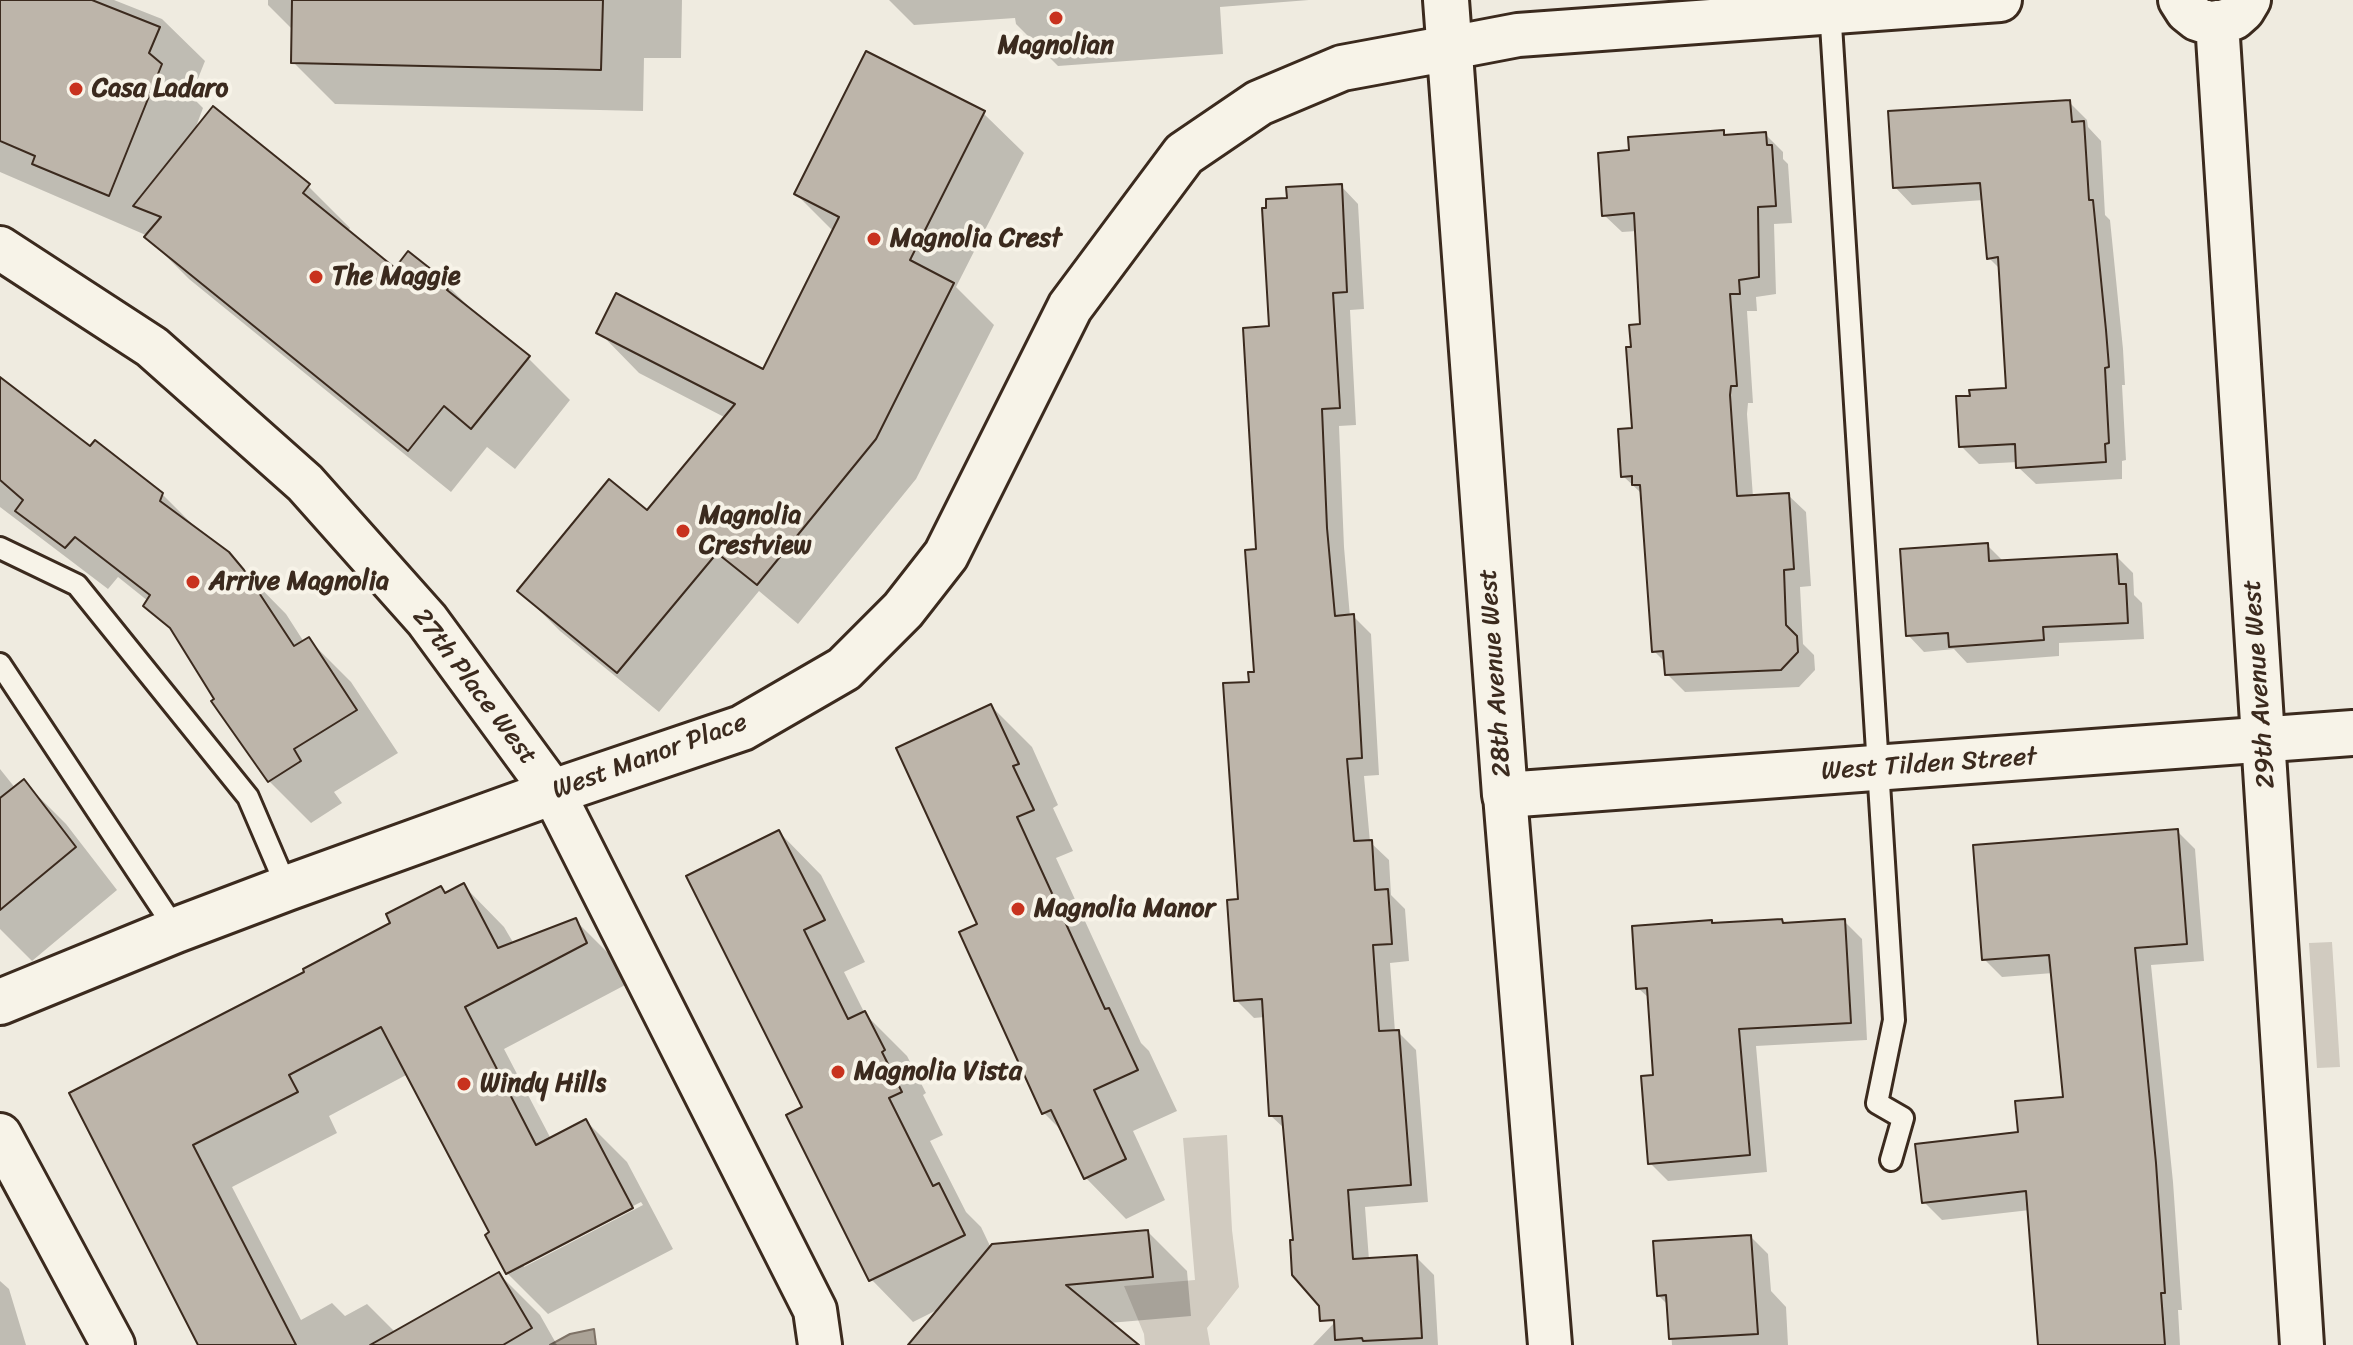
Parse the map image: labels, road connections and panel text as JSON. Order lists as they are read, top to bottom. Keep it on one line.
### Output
{"streets":{"street":["28th Avenue West","29th Avenue West","27th Place West","West Manor Place","West Tilden Street"]},"crossings":[["28th Avenue West","West Manor Place"],["28th Avenue West","West Tilden Street"],["29th Avenue West","West Tilden Street"],["27th Place West","West Manor Place"]],"places":["Magnolian","Casa Ladaro","Magnolia Crest","The Maggie","Magnolia Crestview","Arrive Magnolia","Magnolia Manor","Magnolia Vista","Windy Hills"]}
